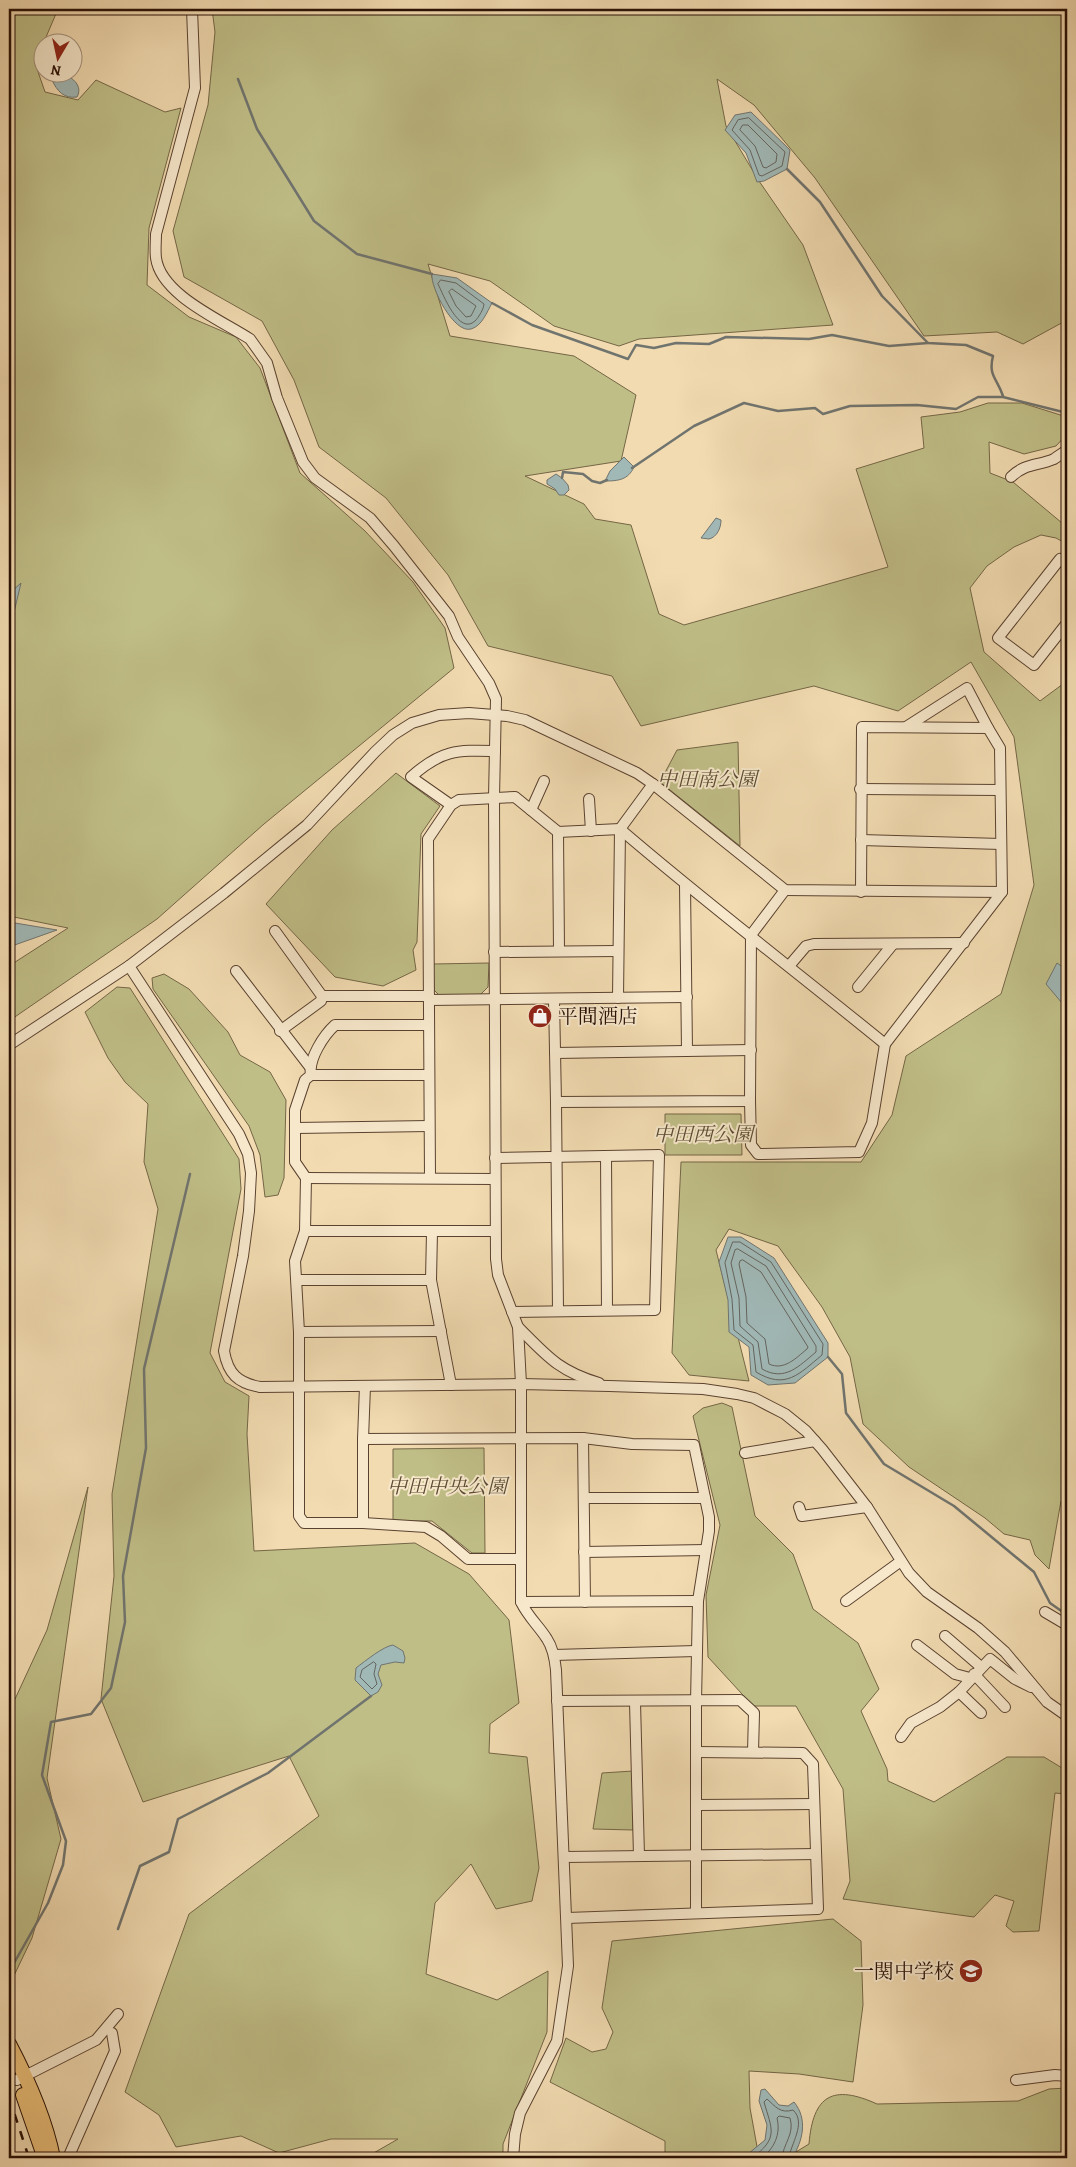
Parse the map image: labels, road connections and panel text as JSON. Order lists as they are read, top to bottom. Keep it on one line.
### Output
{"parks":["中田南公園","中田西公園","中田中央公園"],"places":{"shop":["平間酒店"],"school or university":["一関中学校"]},"north":"bottom"}
